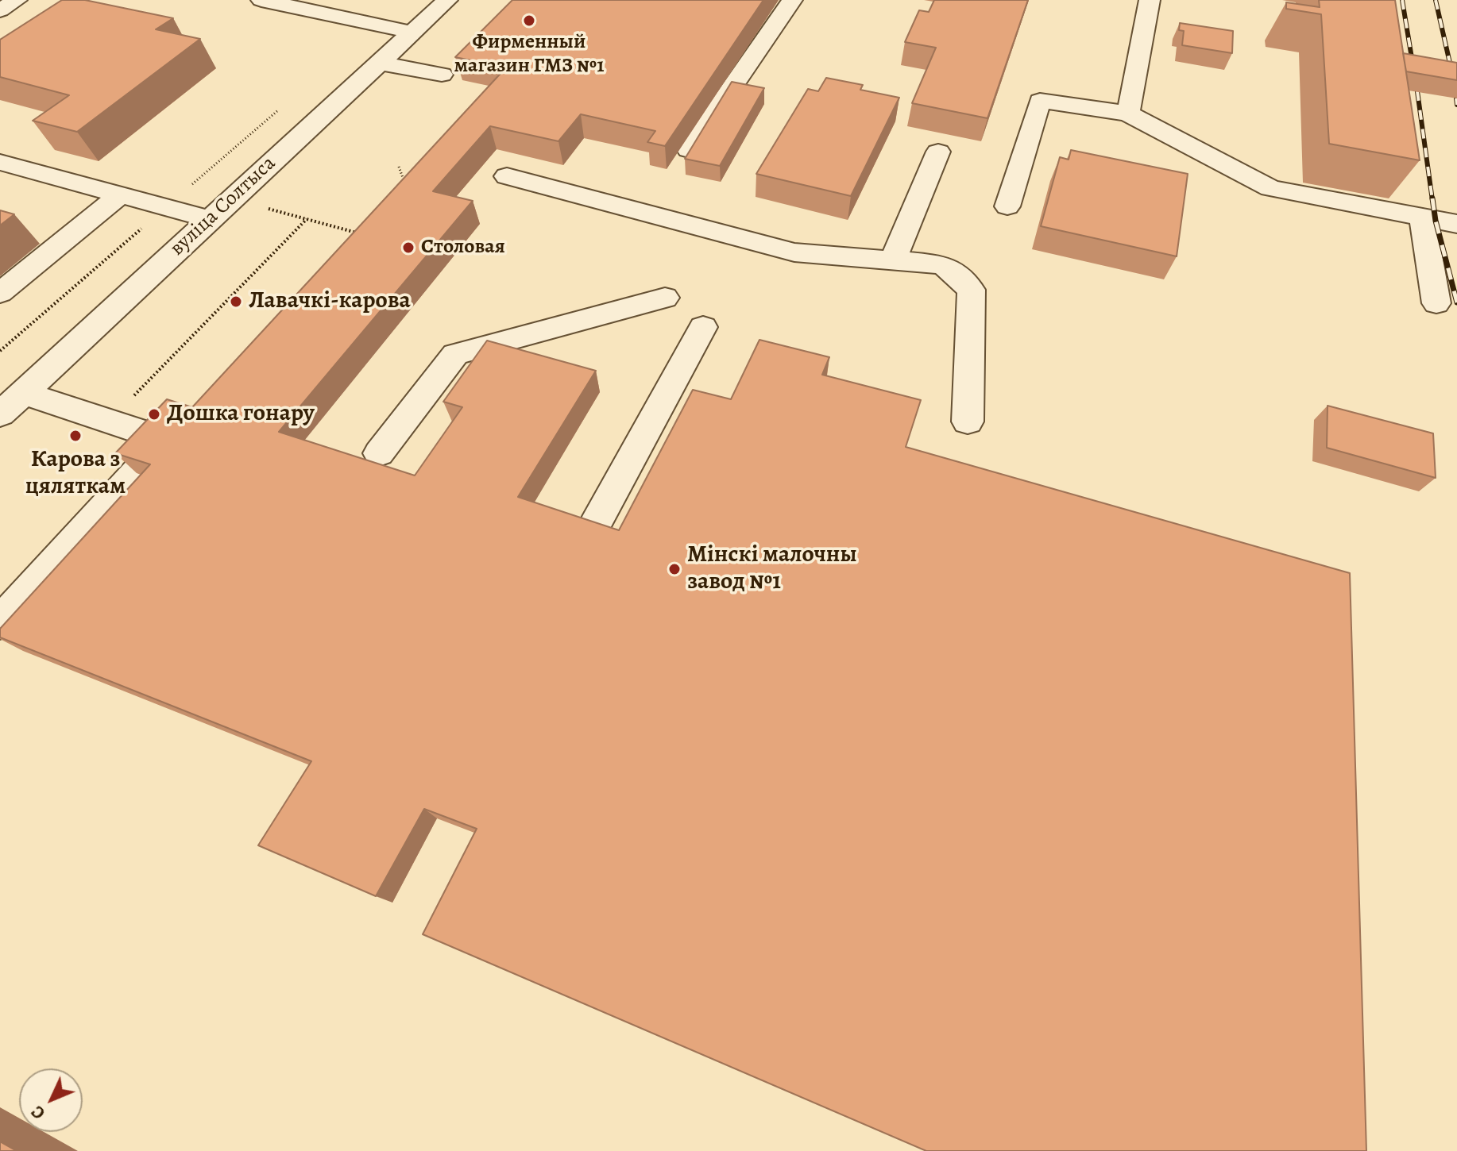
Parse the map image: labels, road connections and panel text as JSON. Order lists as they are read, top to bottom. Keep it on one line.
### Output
{"streets":{"street":["вуліца Солтыса"]},"places":["Фирменный магазин ГМЗ №1","Столовая","Лавачкі-карова","Дошка гонару","Карова з цяляткам","Мінскі малочны завод №1"],"north":"bottom left"}
